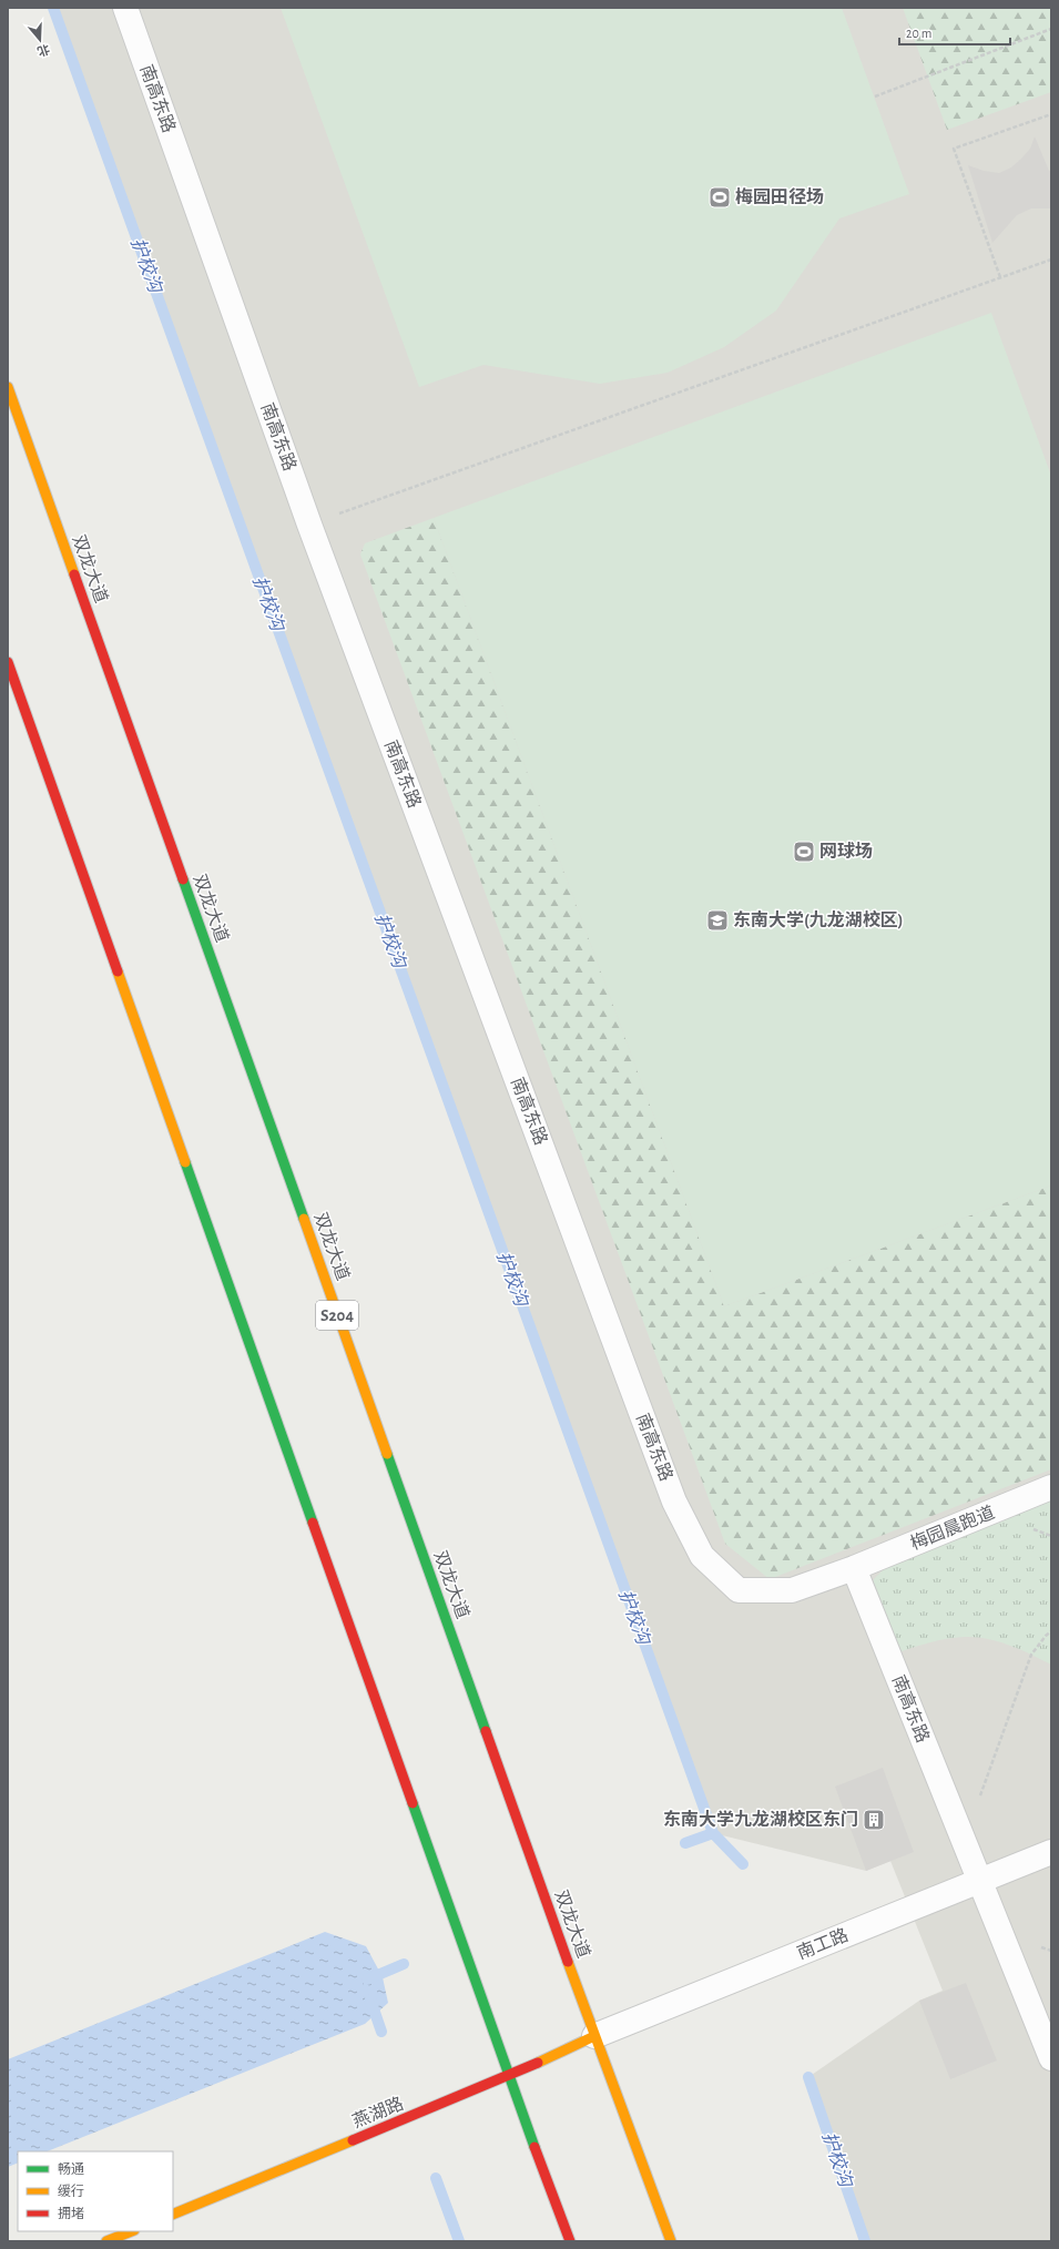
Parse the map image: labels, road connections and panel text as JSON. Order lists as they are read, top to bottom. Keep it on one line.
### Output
{"streets":{"main road":["双龙大道","S204","燕湖路"],"street":["南高东路","梅园晨跑道","南工路"]},"crossings":[["南高东路","梅园晨跑道"],["南高东路","南工路"],["双龙大道","南工路"],["双龙大道","燕湖路"],["南工路","燕湖路"]],"water":["护校沟"],"places":{"sports":["梅园田径场","网球场"],"school or university":["东南大学(九龙湖校区)"],"building":["东南大学九龙湖校区东门"]},"legend":["畅通","缓行","拥堵"],"scale_bar":"20 m","north":"bottom"}
